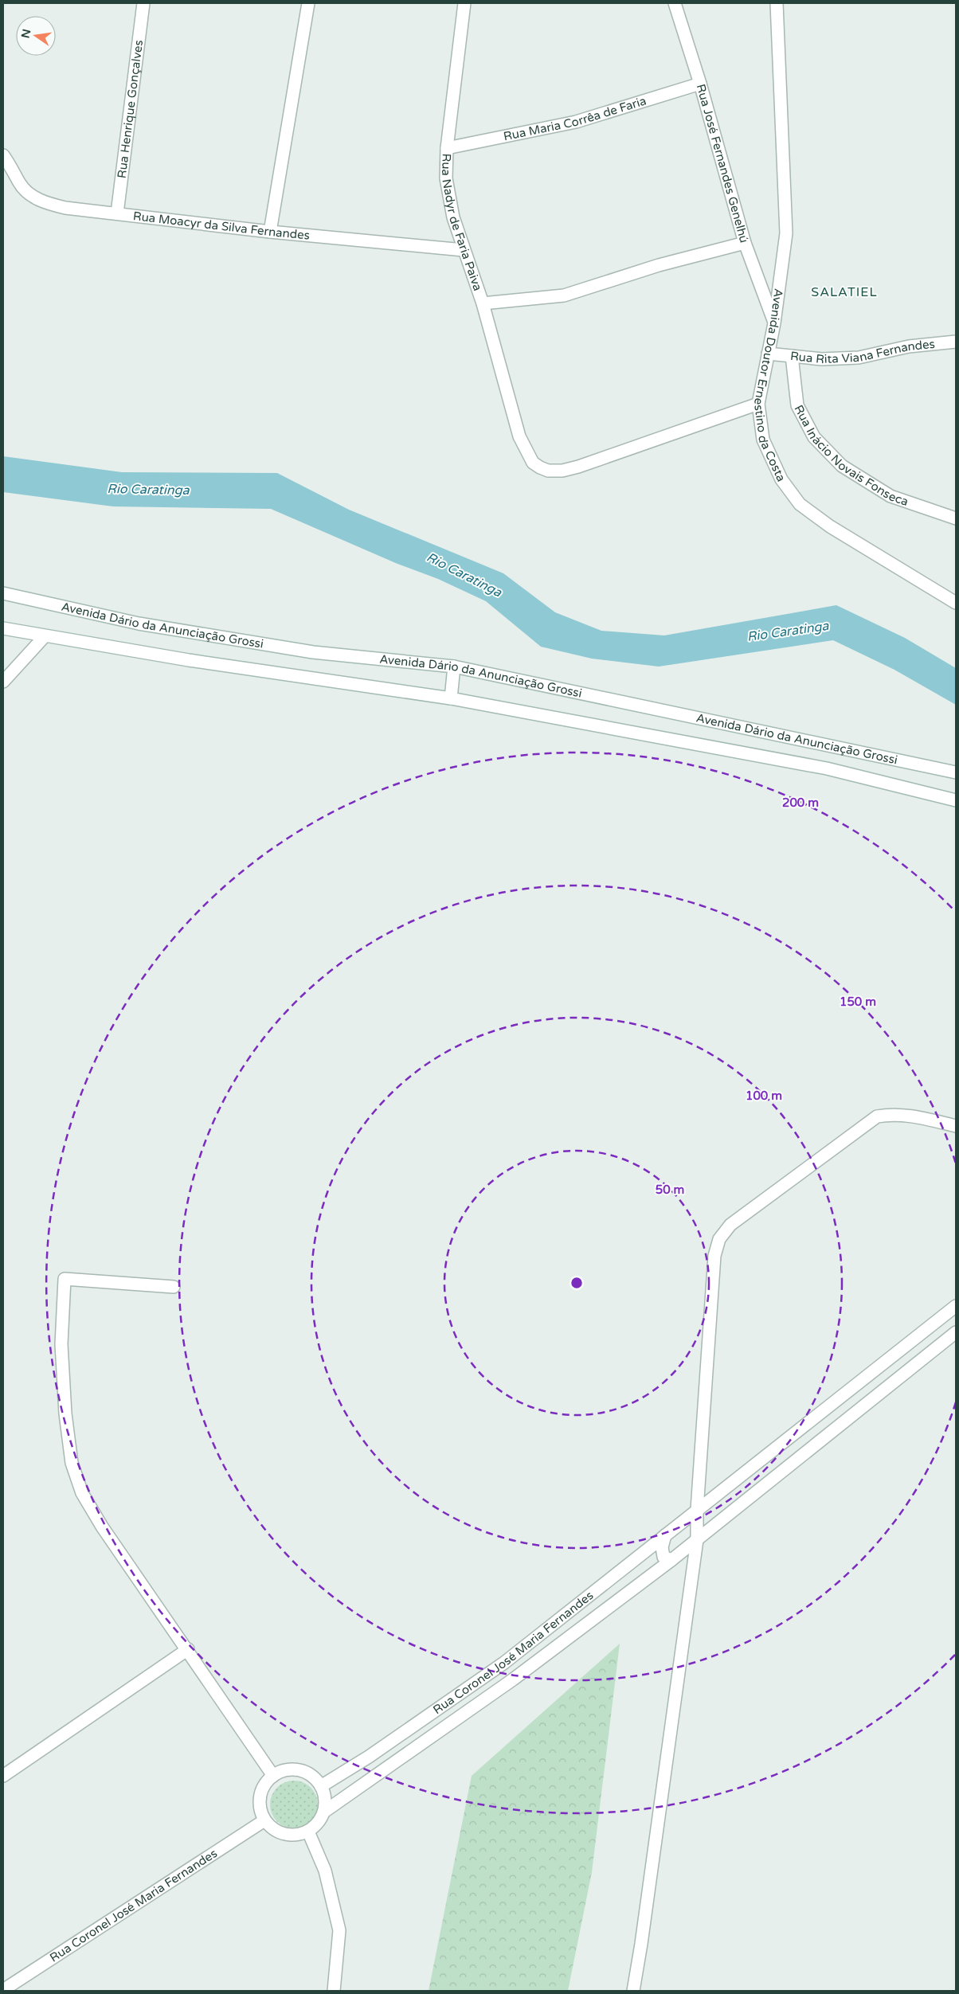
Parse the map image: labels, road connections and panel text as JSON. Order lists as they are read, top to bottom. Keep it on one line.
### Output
{"streets":{"street":["Rua Henrique Gonçalves","Rua Maria Corrêa de Faria","Rua José Fernandes Genelhú","Rua Nadyr de Faria Paiva","Rua Moacyr da Silva Fernandes","Rua Rita Viana Fernandes","Avenida Doutor Ernestino da Costa","Rua Inácio Novais Fonseca","Avenida Dário da Anunciação Grossi","Rua Coronel José Maria Fernandes"]},"crossings":[["Rua Henrique Gonçalves","Rua Moacyr da Silva Fernandes"],["Rua Maria Corrêa de Faria","Rua José Fernandes Genelhú"],["Rua Maria Corrêa de Faria","Rua Nadyr de Faria Paiva"],["Rua José Fernandes Genelhú","Avenida Doutor Ernestino da Costa"],["Rua Nadyr de Faria Paiva","Rua Moacyr da Silva Fernandes"],["Rua Nadyr de Faria Paiva","Avenida Doutor Ernestino da Costa"],["Rua Rita Viana Fernandes","Avenida Doutor Ernestino da Costa"],["Rua Rita Viana Fernandes","Rua Inácio Novais Fonseca"]],"districts":["SALATIEL"],"water":["Rio Caratinga"],"north":"left","rings":["200 m","150 m","100 m","50 m"]}
